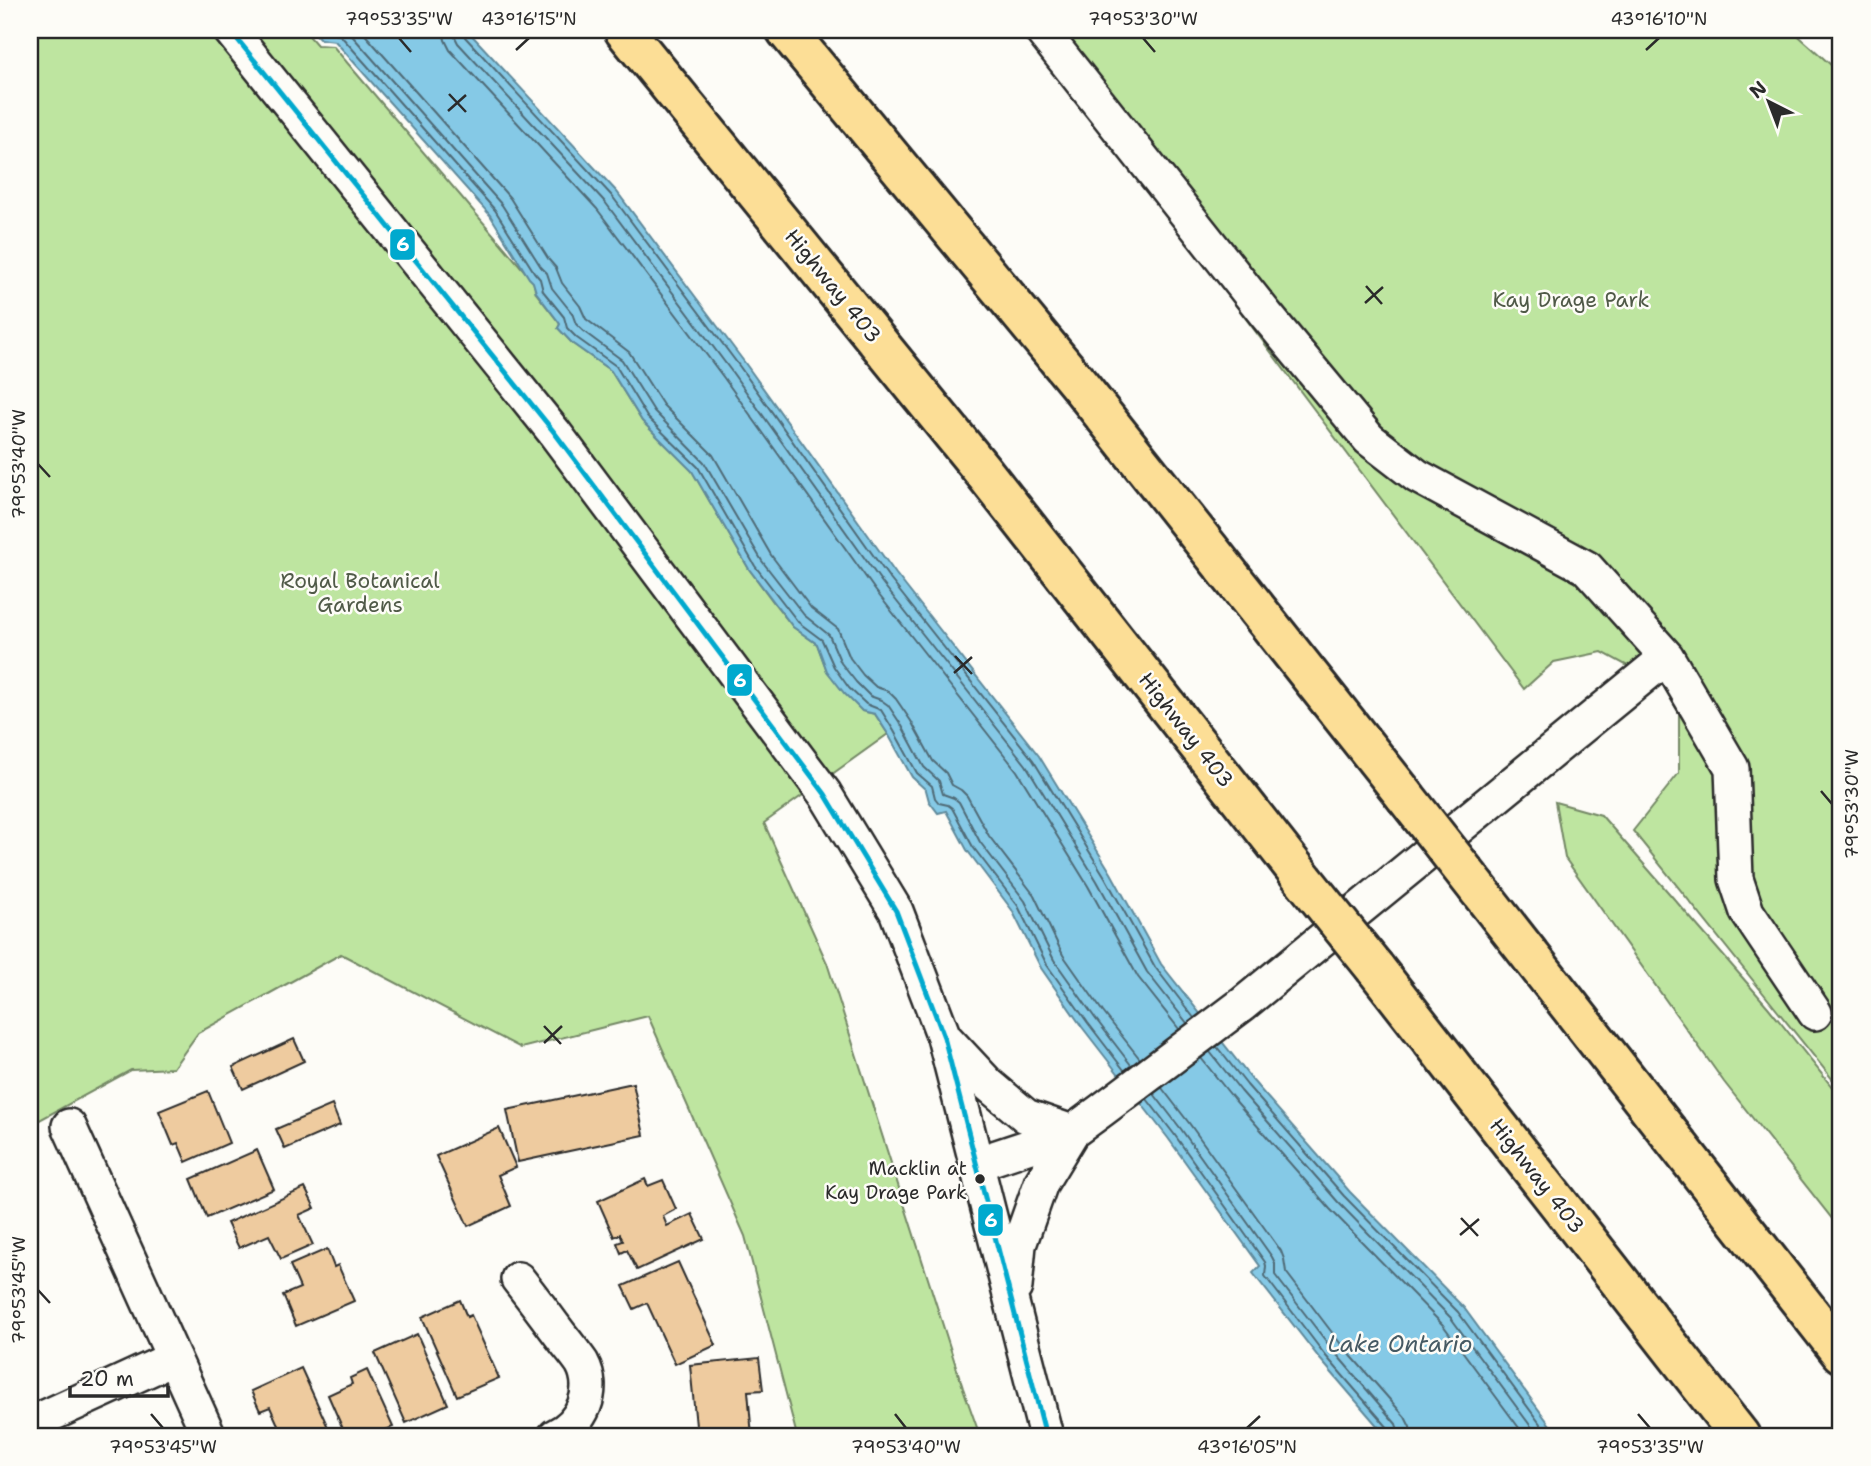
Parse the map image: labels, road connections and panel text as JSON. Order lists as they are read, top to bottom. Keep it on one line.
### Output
{"streets":{"highway":["Highway 403"]},"water":["Lake Ontario"],"parks":["Kay Drage Park","Royal Botanical Gardens"],"places":["Macklin at Kay Drage Park"],"lines":["transit line 6"],"scale_bar":"20 m","north":"top left","coordinates":["79°53'35\"W","43°16'15\"N","79°53'30\"W","43°16'10\"N","79°53'40\"W","79°53'45\"W","43°16'05\"N"]}
